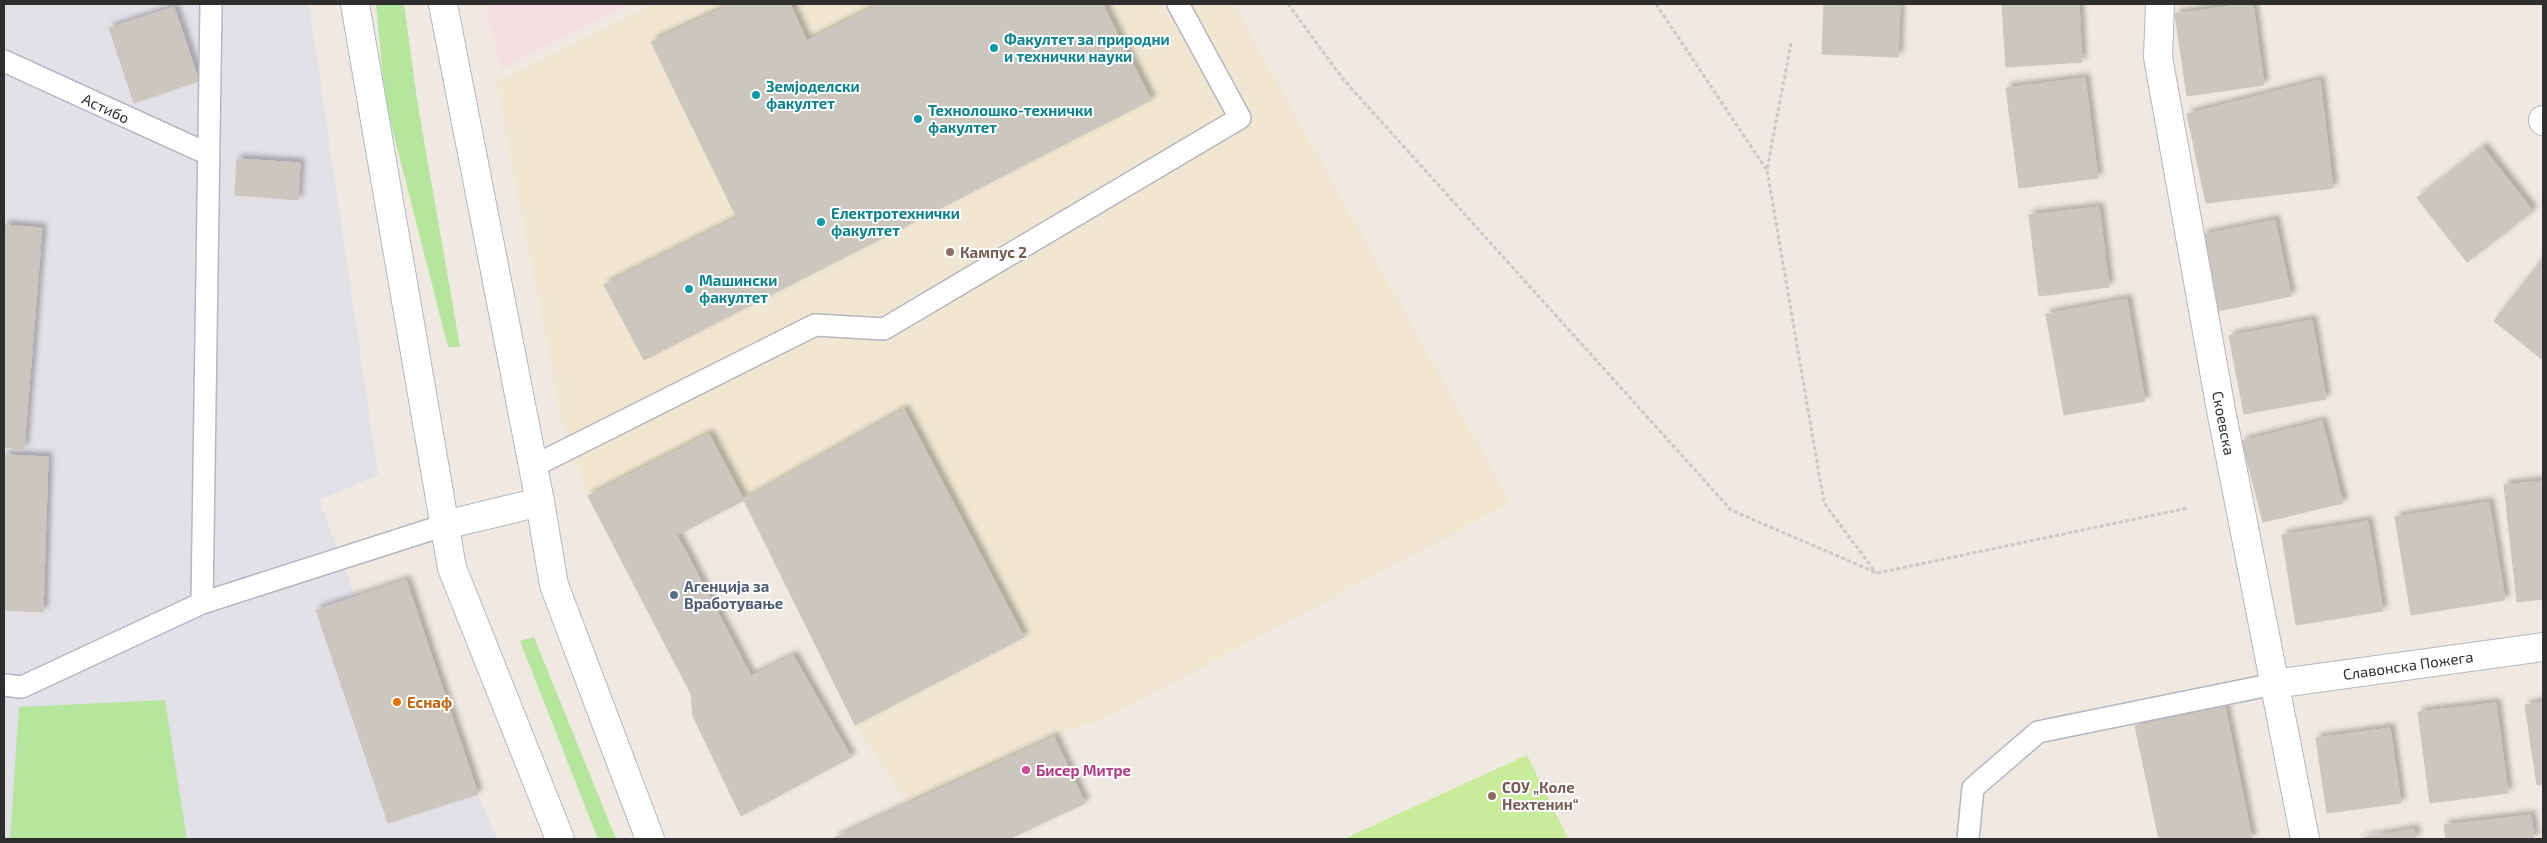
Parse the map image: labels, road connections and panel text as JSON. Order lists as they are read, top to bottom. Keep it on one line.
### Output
{"streets":{"main road":["Скоевска","Славонска Пожега"],"lane":["Астибо"]},"crossings":[["Скоевска","Славонска Пожега"]],"places":["Факултет за природни и технички науки","Земјоделски факултет","Технолошко-технички факултет","Електротехнички факултет","Кампус 2","Машински факултет","Агенција за Вработување","Еснаф","Бисер Митре","СОУ „Коле Нехтенин“"]}
